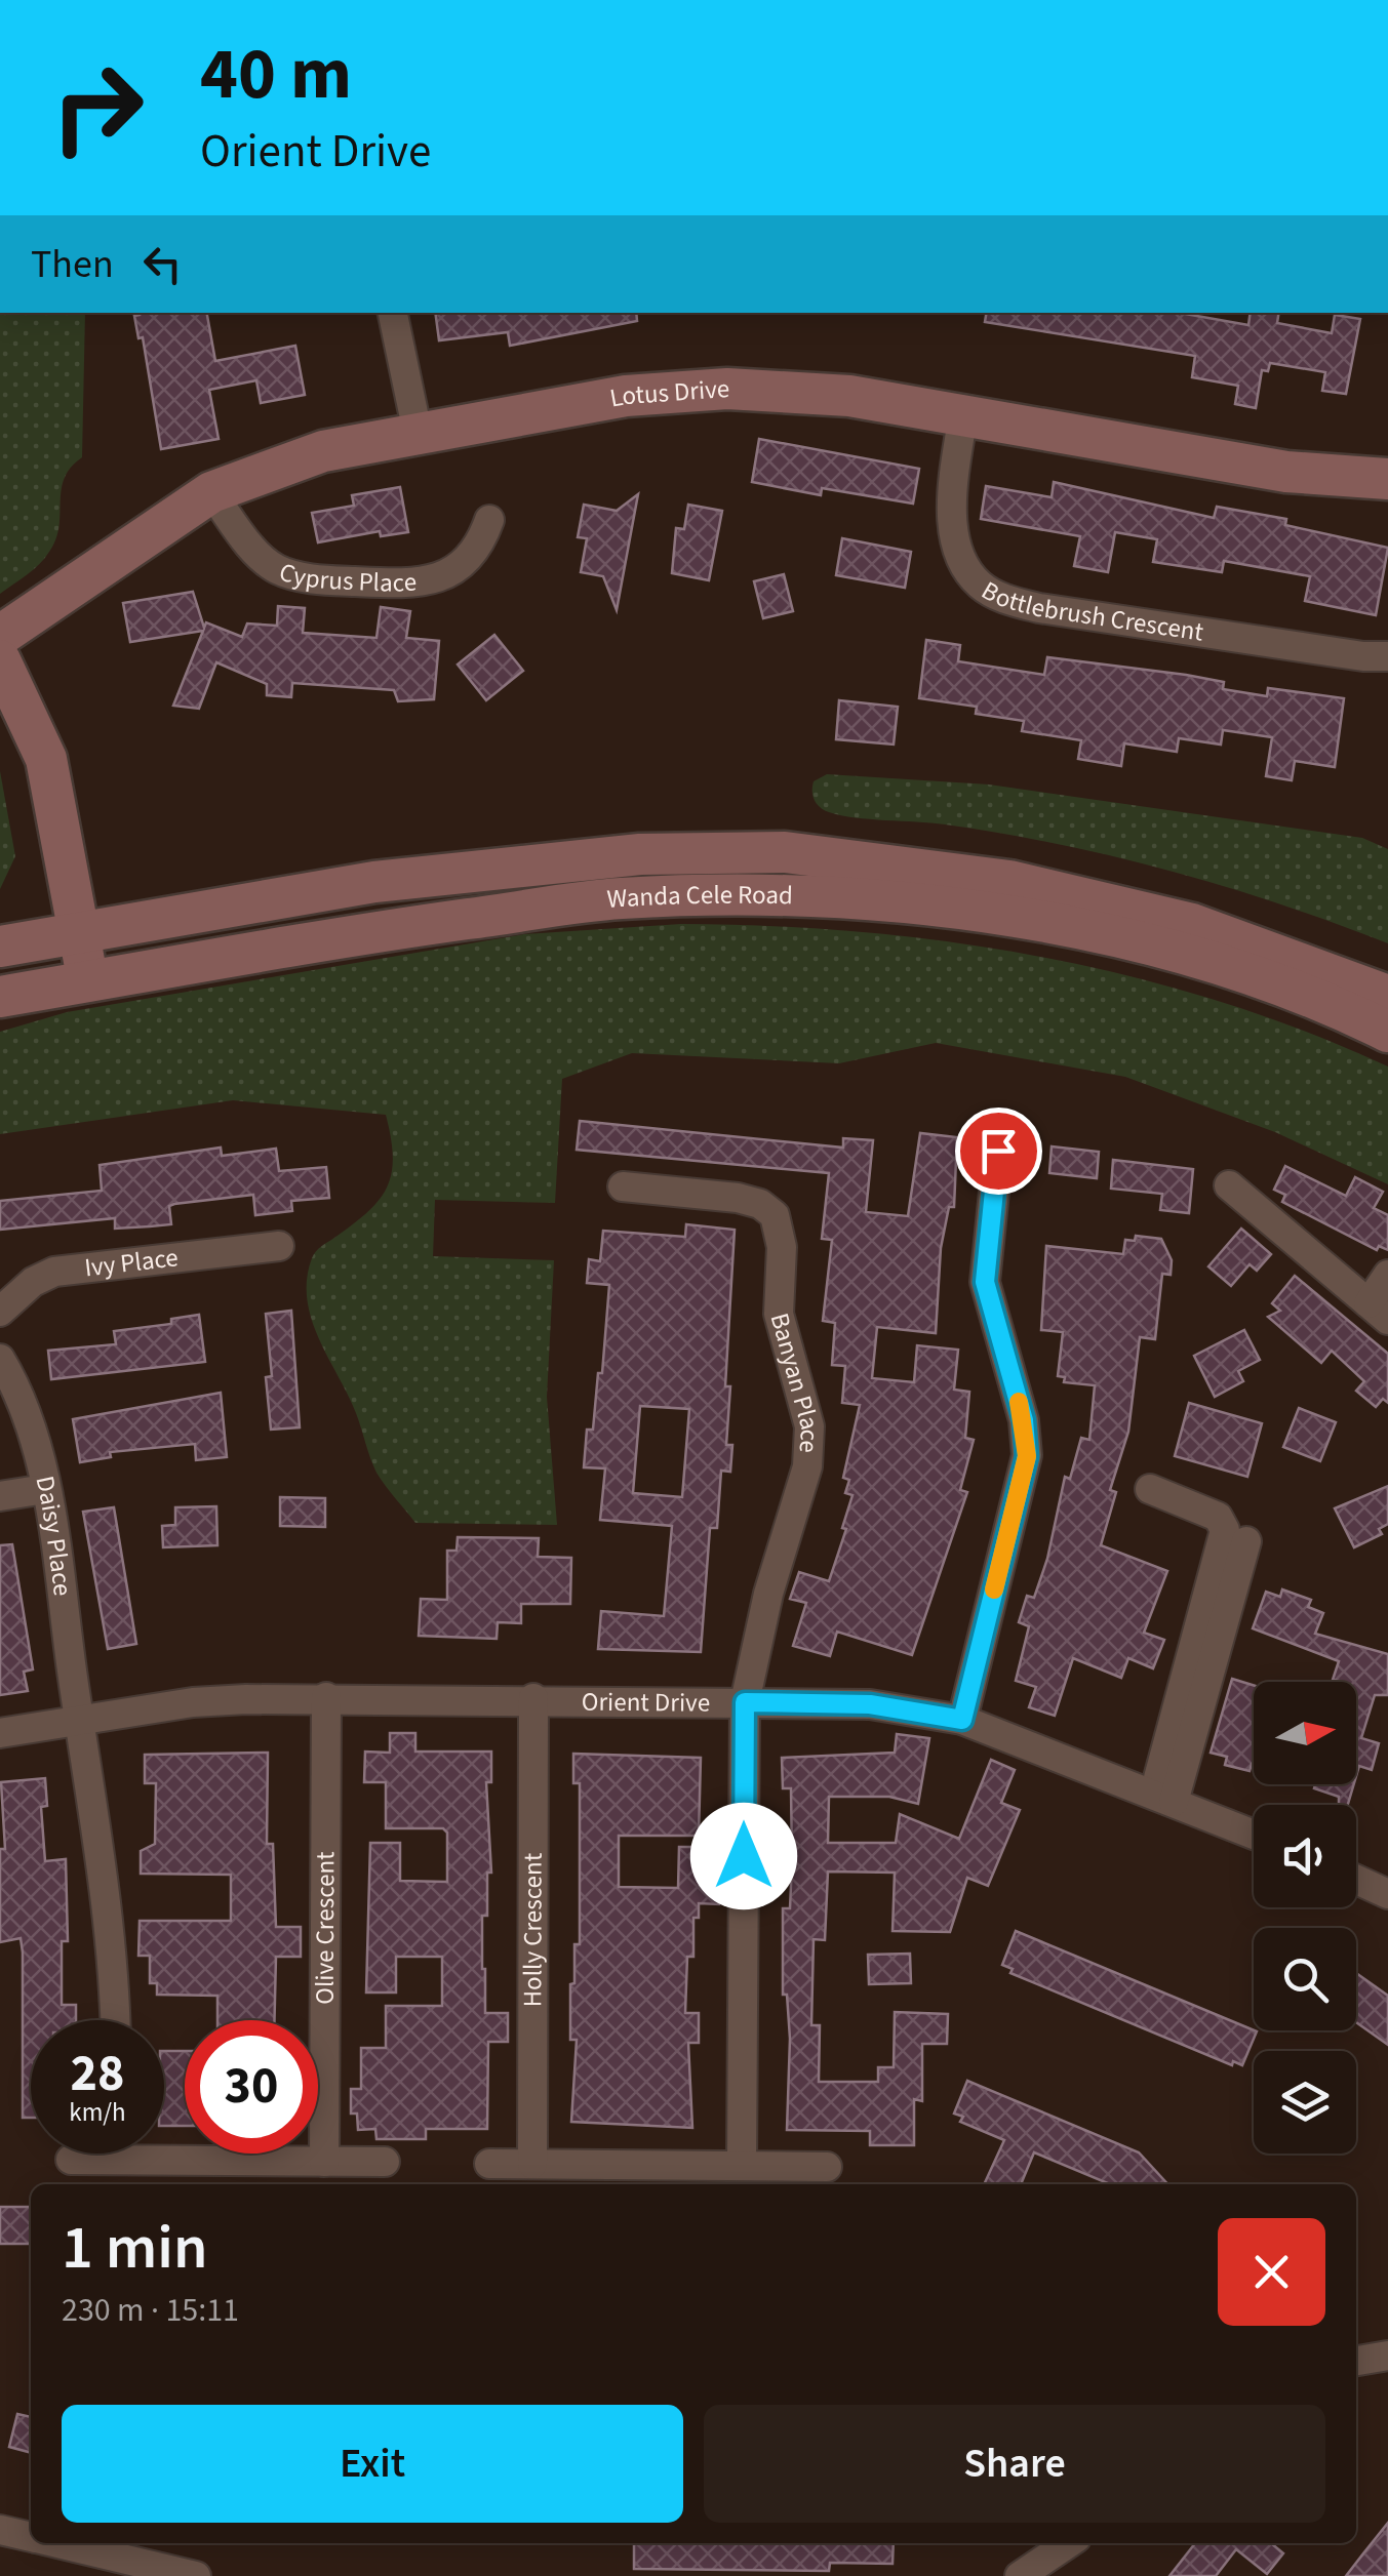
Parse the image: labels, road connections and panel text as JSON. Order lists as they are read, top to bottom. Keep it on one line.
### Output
{"streets":{"street":["Lotus Drive","Cyprus Place","Bottlebrush Crescent","Wanda Cele Road","Ivy Place","Banyan Place","Daisy Place","Orient Drive","Olive Crescent","Holly Crescent"]},"crossings":[["Lotus Drive","Cyprus Place"],["Lotus Drive","Bottlebrush Crescent"],["Banyan Place","Orient Drive"],["Daisy Place","Orient Drive"],["Orient Drive","Olive Crescent"],["Orient Drive","Holly Crescent"]],"north":"right","page":{"turn":["40 m","Orient Drive"],"then":"Then","speed":"28 km/h","limit":"30","heading":["1 min","230 m · 15:11"],"buttons":["Exit","Share"]}}
